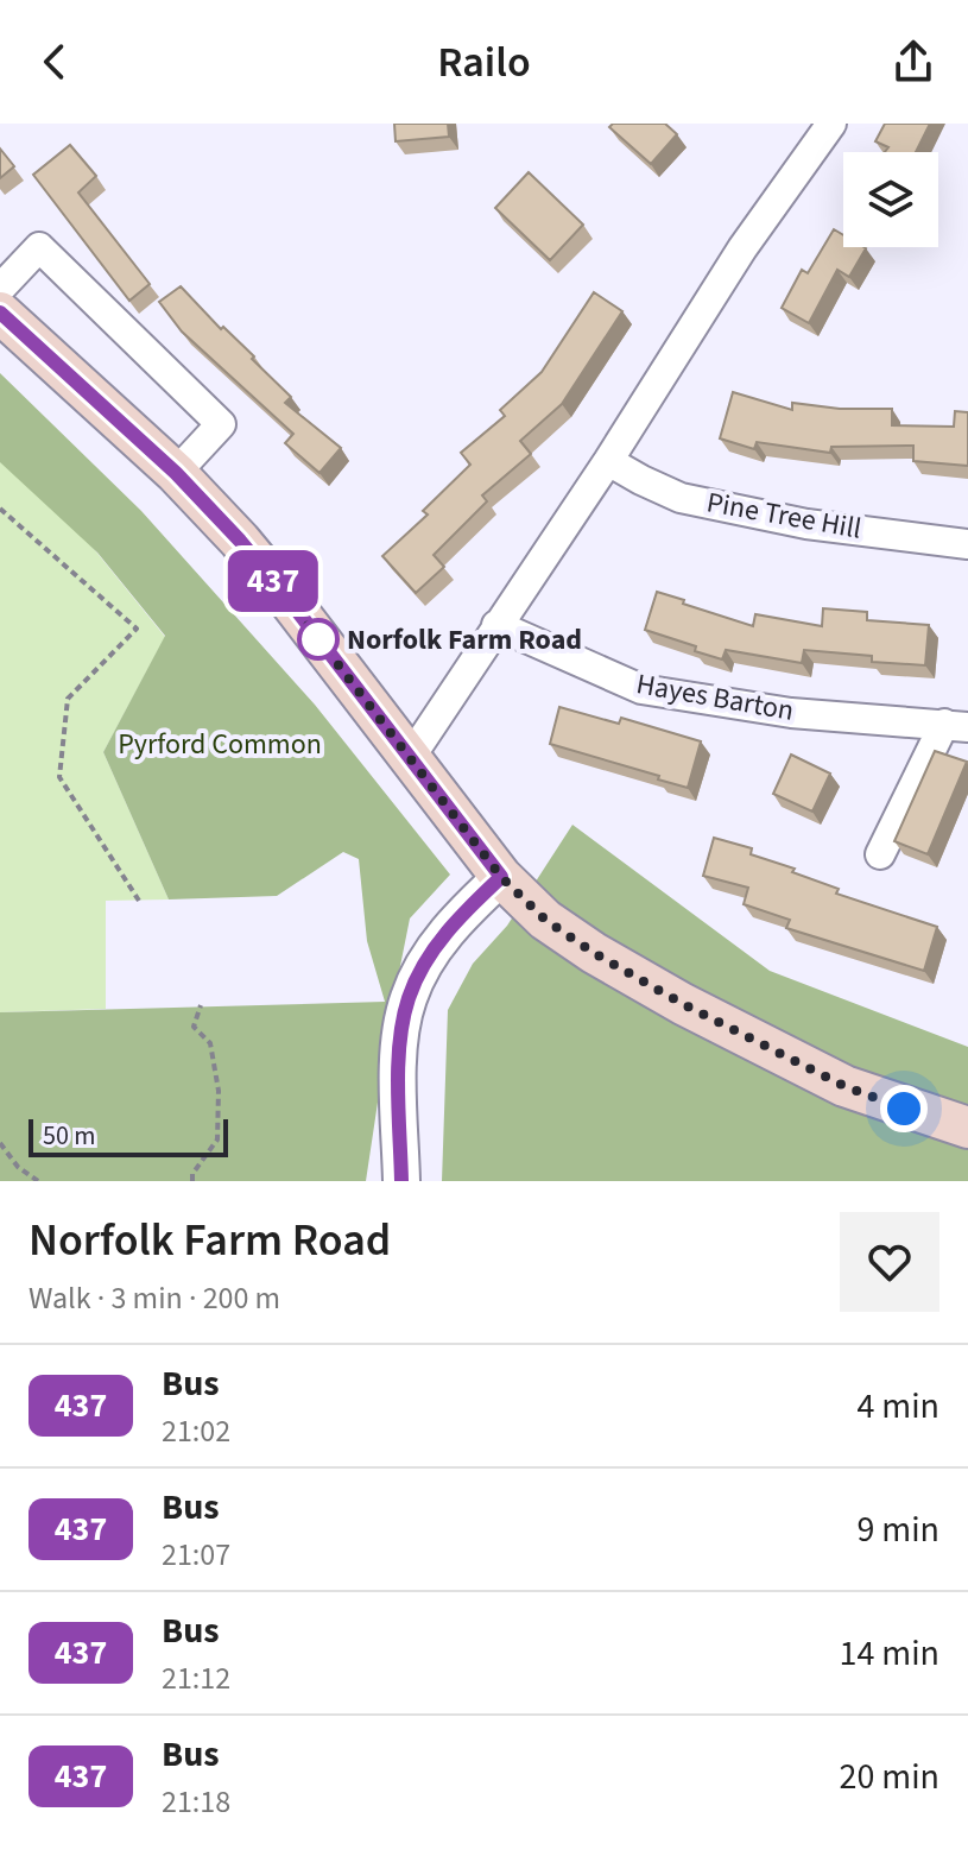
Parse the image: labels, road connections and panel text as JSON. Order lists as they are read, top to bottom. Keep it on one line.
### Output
{"streets":{"street":["Pine Tree Hill","Hayes Barton"]},"parks":["Pyrford Common"],"places":["Norfolk Farm Road"],"lines":["bus line 437"],"scale_bar":"50 m","page":{"header":"Railo","on_map":"437","scale":"50 m","heading":["Norfolk Farm Road","Walk · 3 min · 200 m"],"list":[{"mark":"437","name":"Bus","note":"21:02","value":"4 min"},{"mark":"437","name":"Bus","note":"21:07","value":"9 min"},{"mark":"437","name":"Bus","note":"21:12","value":"14 min"},{"mark":"437","name":"Bus","note":"21:18","value":"20 min"}]}}
